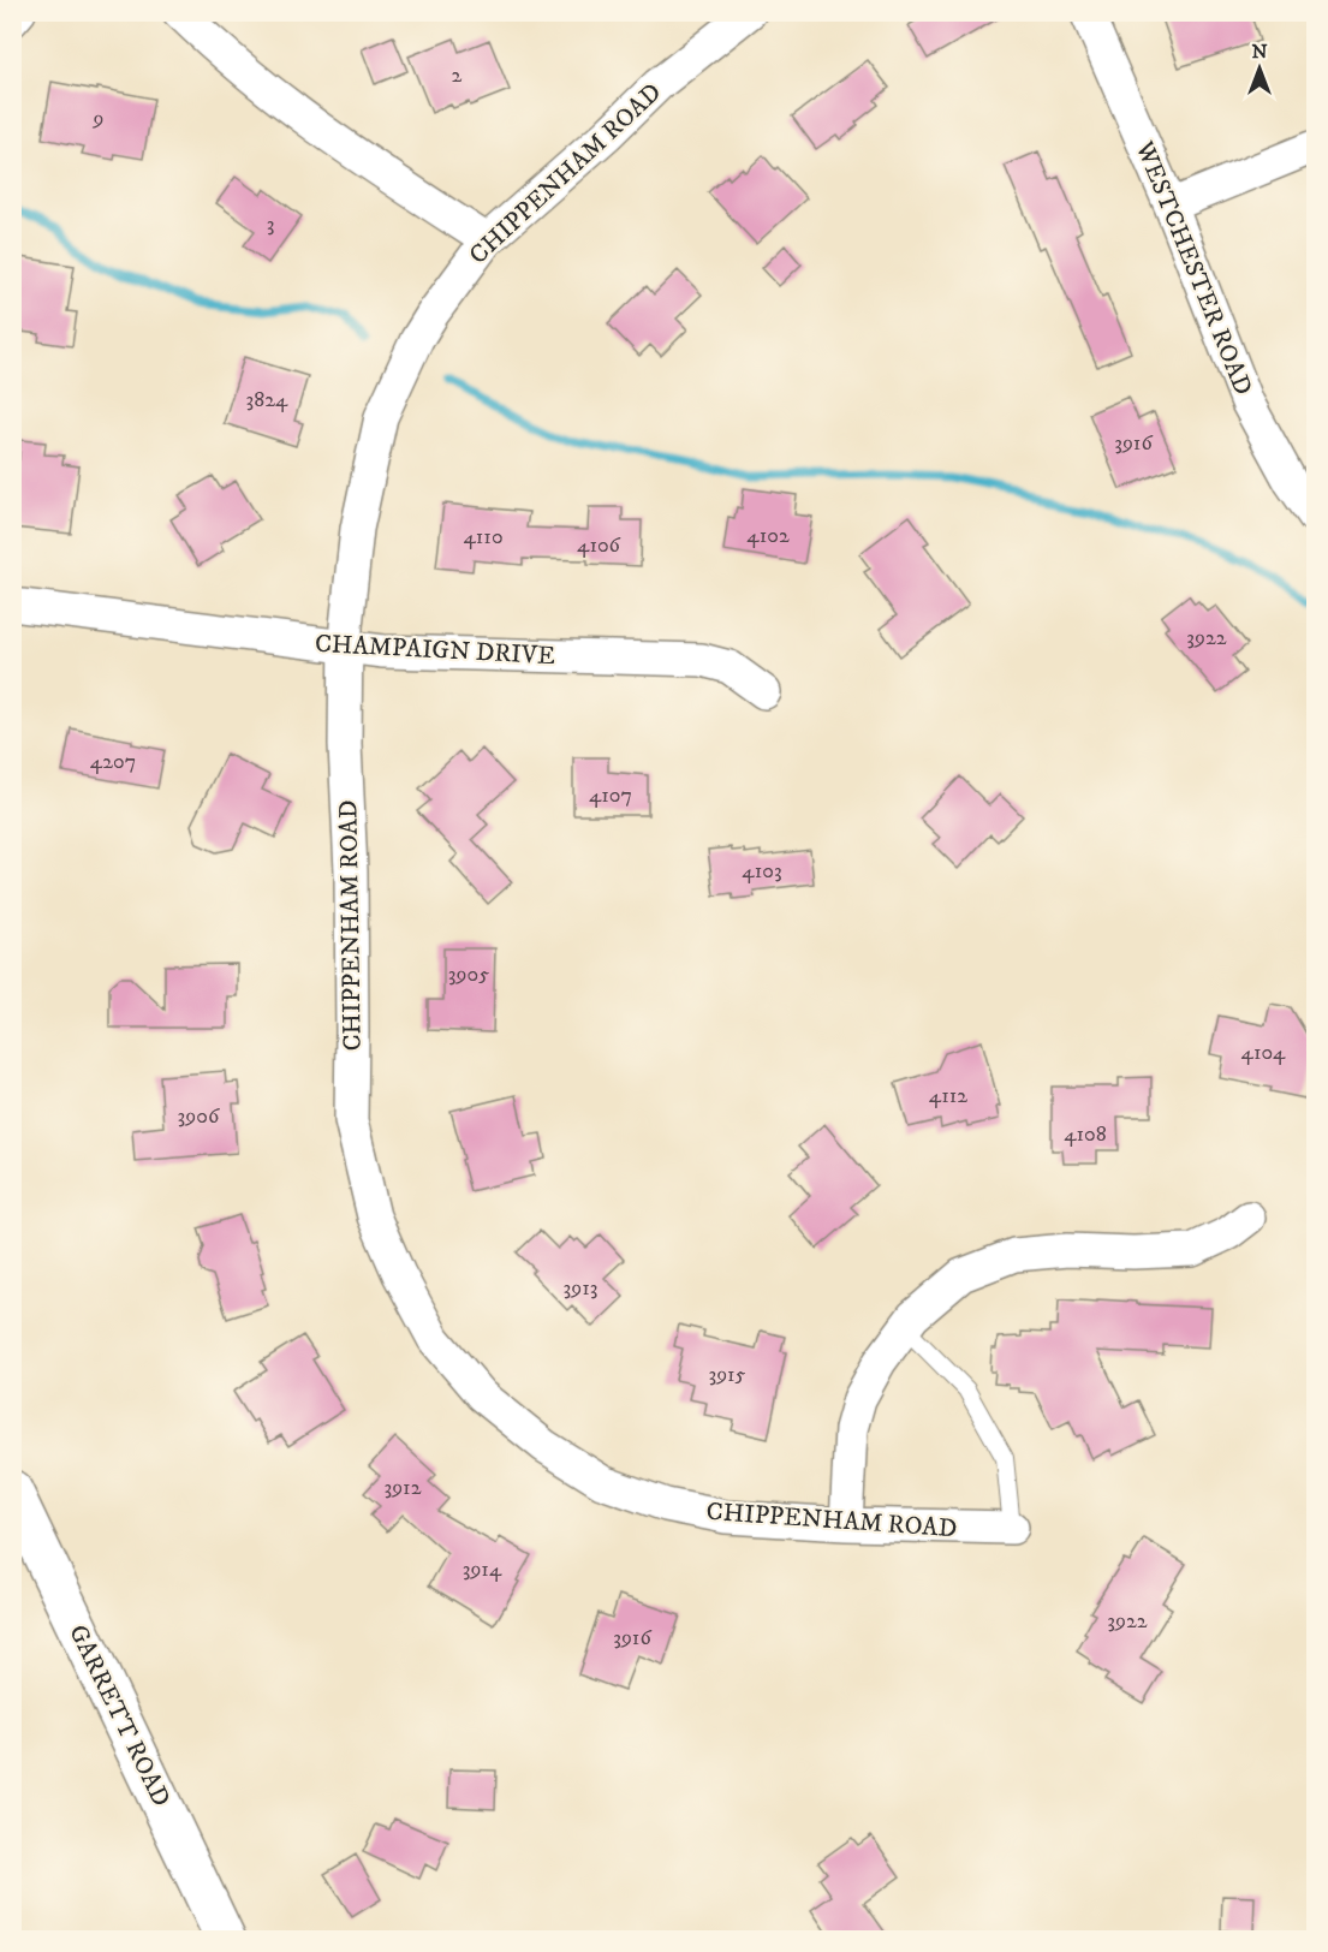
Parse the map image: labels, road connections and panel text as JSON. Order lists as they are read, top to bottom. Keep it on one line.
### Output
{"streets":{"street":["CHIPPENHAM ROAD","WESTCHESTER ROAD","CHAMPAIGN DRIVE","GARRETT ROAD"]},"crossings":[["CHIPPENHAM ROAD","CHAMPAIGN DRIVE"]],"house_numbers":["2","9","3","3824","3916","4102","4110","4106","3922","4207","4107","4103","3905","4104","4112","3906","4108","3913","3915","3912","3914","3922","3916"],"north":"top"}
